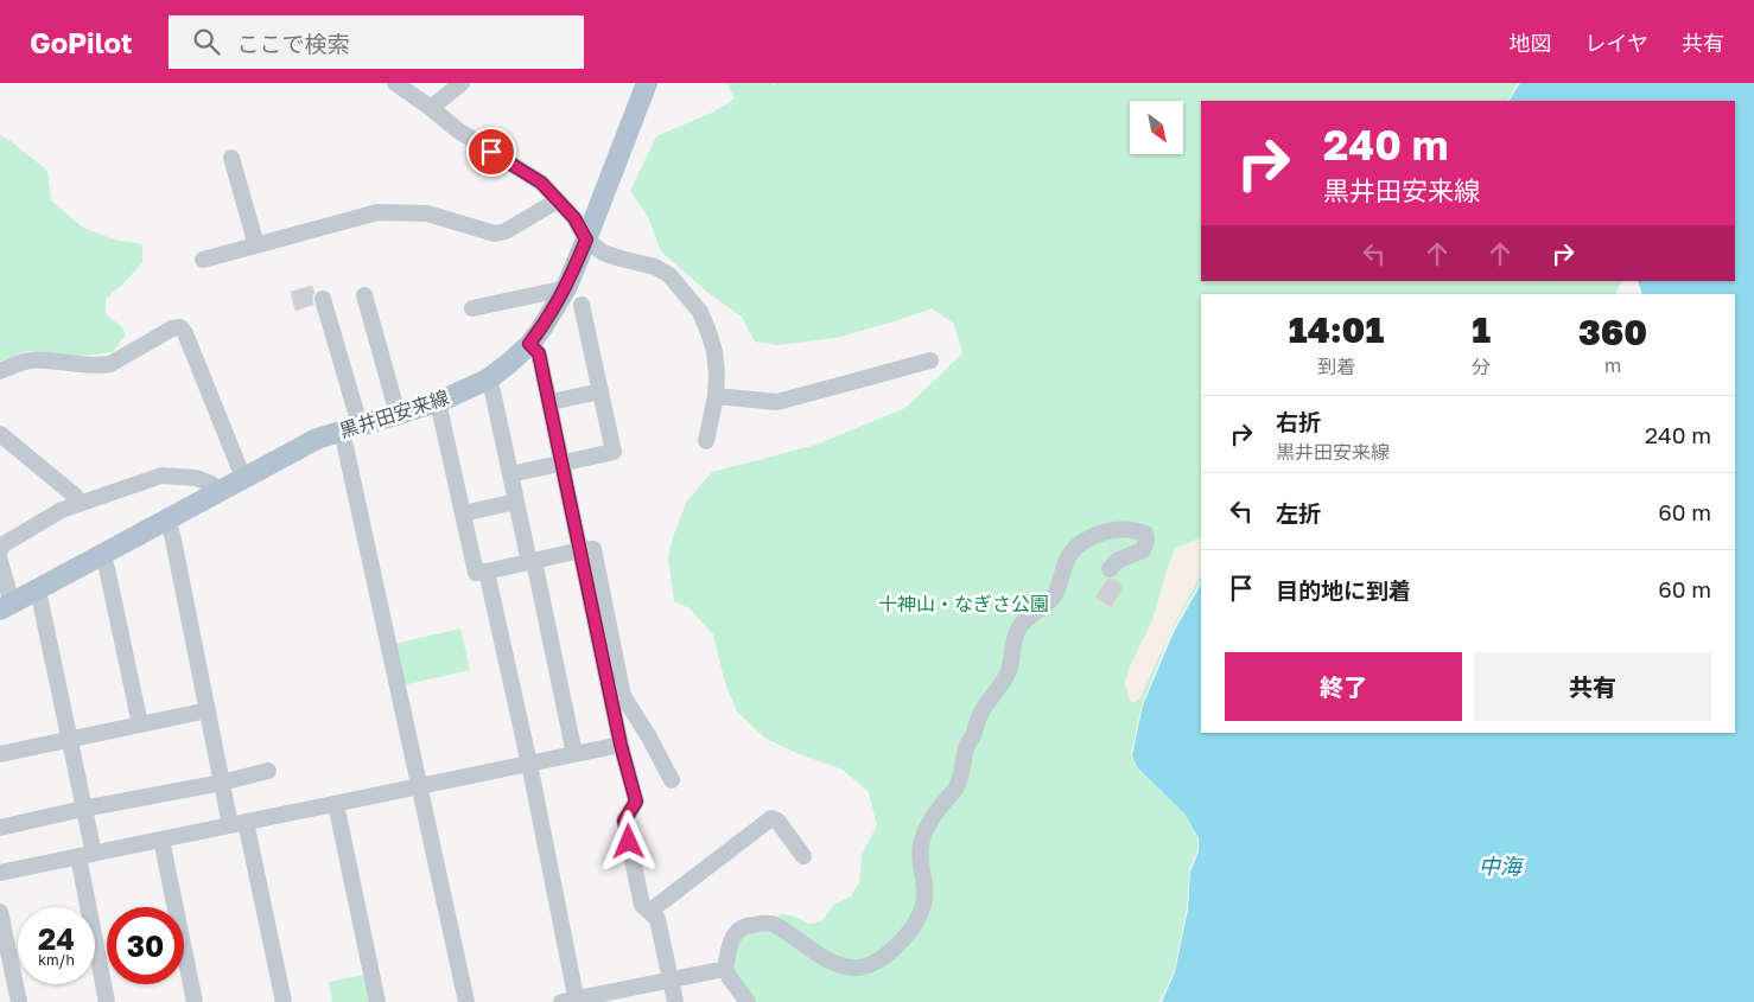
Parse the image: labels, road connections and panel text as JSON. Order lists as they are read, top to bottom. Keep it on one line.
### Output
{"streets":{"main road":["黒井田安来線"]},"water":["中海"],"parks":["十神山・なぎさ公園"],"north":"bottom right","page":{"header":"GoPilot","search":"ここで検索","nav":["地図","レイヤ","共有"],"turn":["240 m","黒井田安来線"],"eta":["14:01","到着","1","分","360","m"],"list":[{"name":"右折","note":"黒井田安来線","value":"240 m"},{"name":"左折","value":"60 m"},{"name":"目的地に到着","value":"60 m"}],"buttons":["終了","共有"],"speed":"24 km/h","limit":"30"}}
